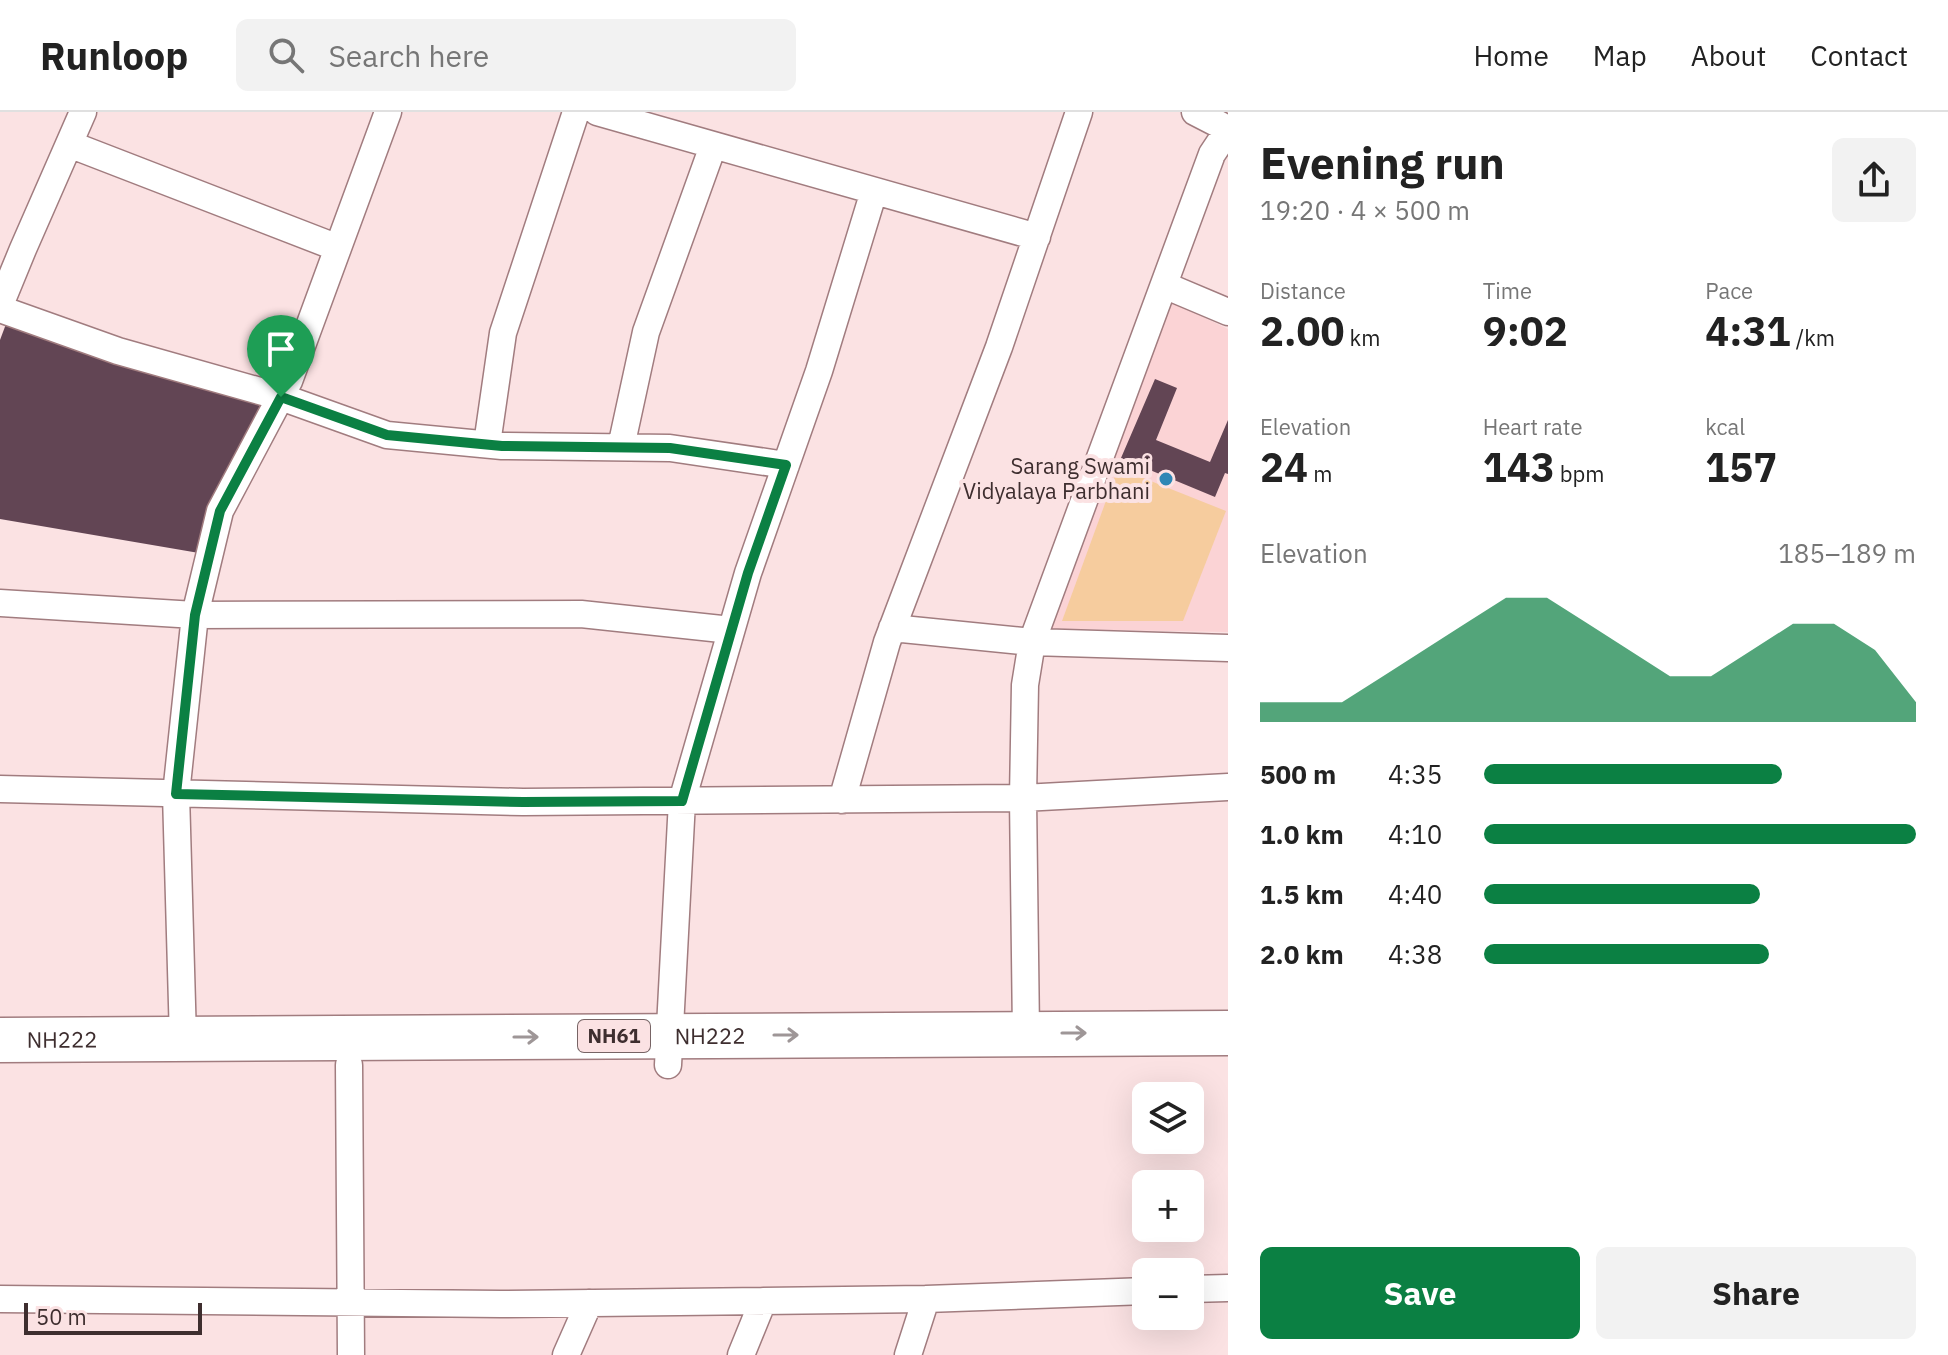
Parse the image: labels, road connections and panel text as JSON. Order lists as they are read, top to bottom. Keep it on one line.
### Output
{"streets":{"highway":["NH222","NH61"]},"places":["Sarang Swami Vidyalaya Parbhani"],"scale_bar":"50 m","page":{"header":"Runloop","search":"Search here","nav":["Home","Map","About","Contact"],"heading":["Evening run","19:20 · 4 × 500 m"],"stats":[["Distance","2.00 km"],["Time","9:02"],["Pace","4:31 /km"],["Elevation","24 m"],["Heart rate","143 bpm"],["kcal","157"]],"chart":["Elevation","185–189 m"],"list":[{"name":"500 m","note":"4:35"},{"name":"1.0 km","note":"4:10"},{"name":"1.5 km","note":"4:40"},{"name":"2.0 km","note":"4:38"}],"map_buttons":["+","−"],"buttons":["Save","Share"],"scale":"50 m"}}
